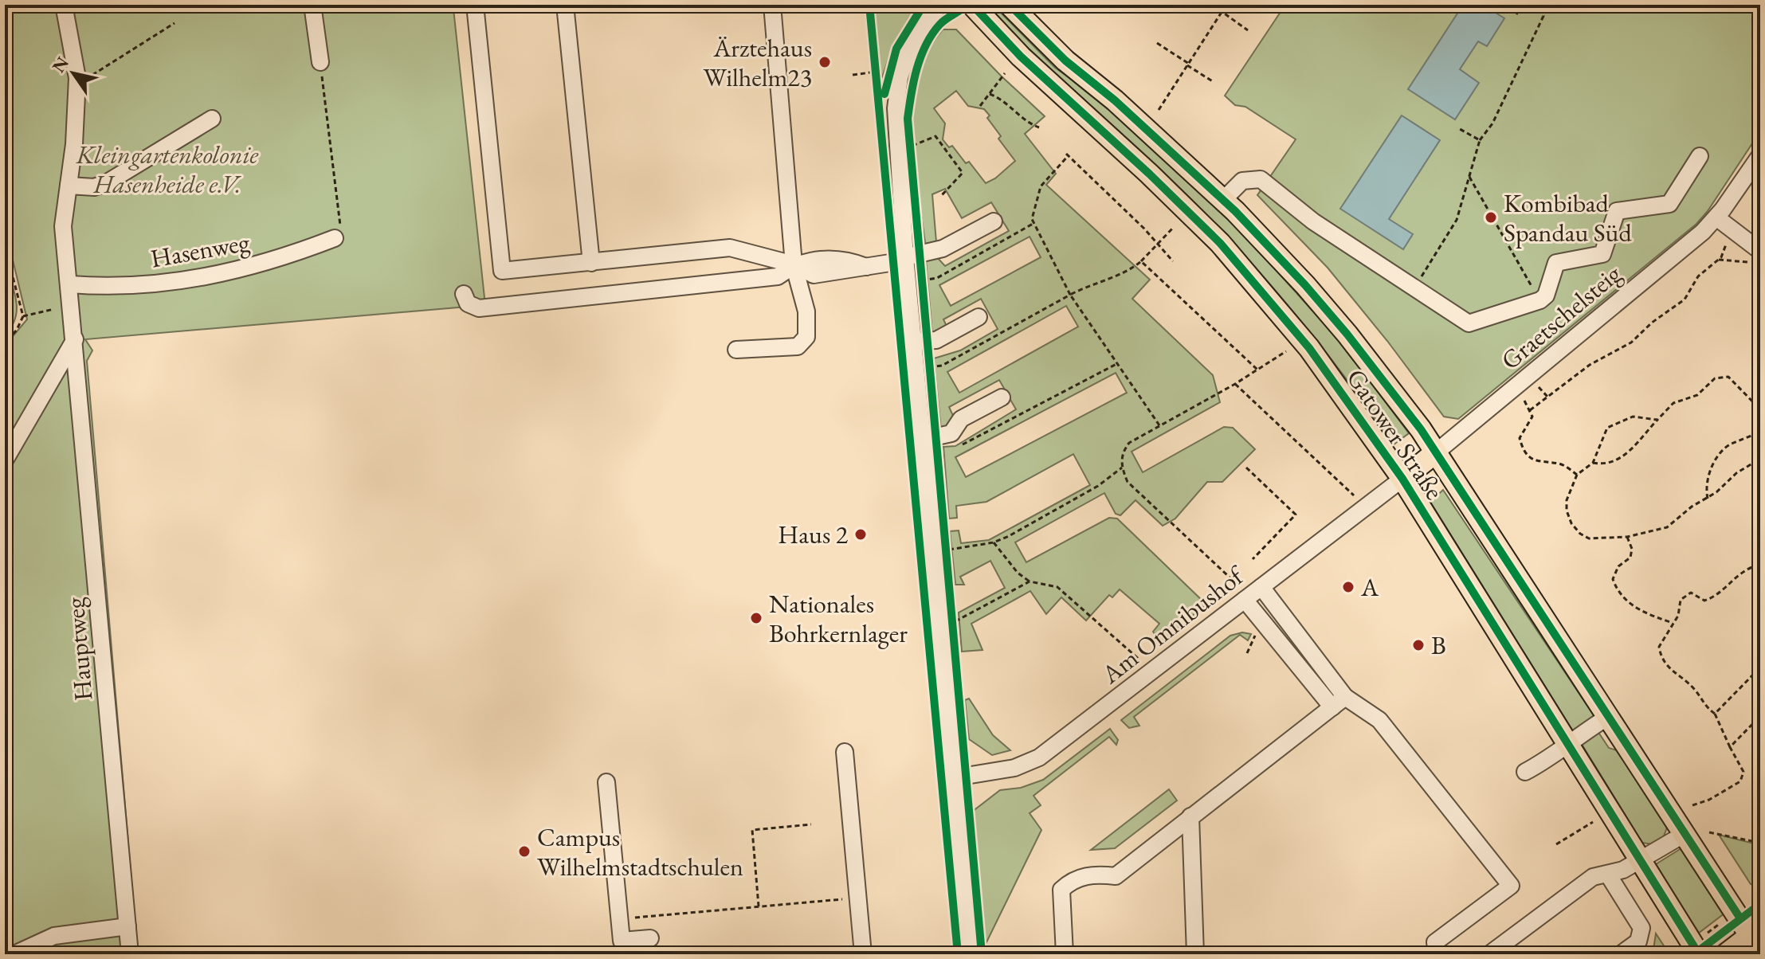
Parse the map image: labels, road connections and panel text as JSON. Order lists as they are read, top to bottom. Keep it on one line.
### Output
{"streets":{"main road":["Gatower Straße"],"street":["Hasenweg","Graetschelsteig","Am Omnibushof","Hauptweg"]},"crossings":[["Hasenweg","Hauptweg"],["Graetschelsteig","Gatower Straße"],["Gatower Straße","Am Omnibushof"]],"parks":["Kleingartenkolonie Hasenheide e.V."],"places":["Ärztehaus Wilhelm23","Kombibad Spandau Süd","Haus 2","A","Nationales Bohrkernlager","B","Campus Wilhelmstadtschulen"],"north":"top left"}
